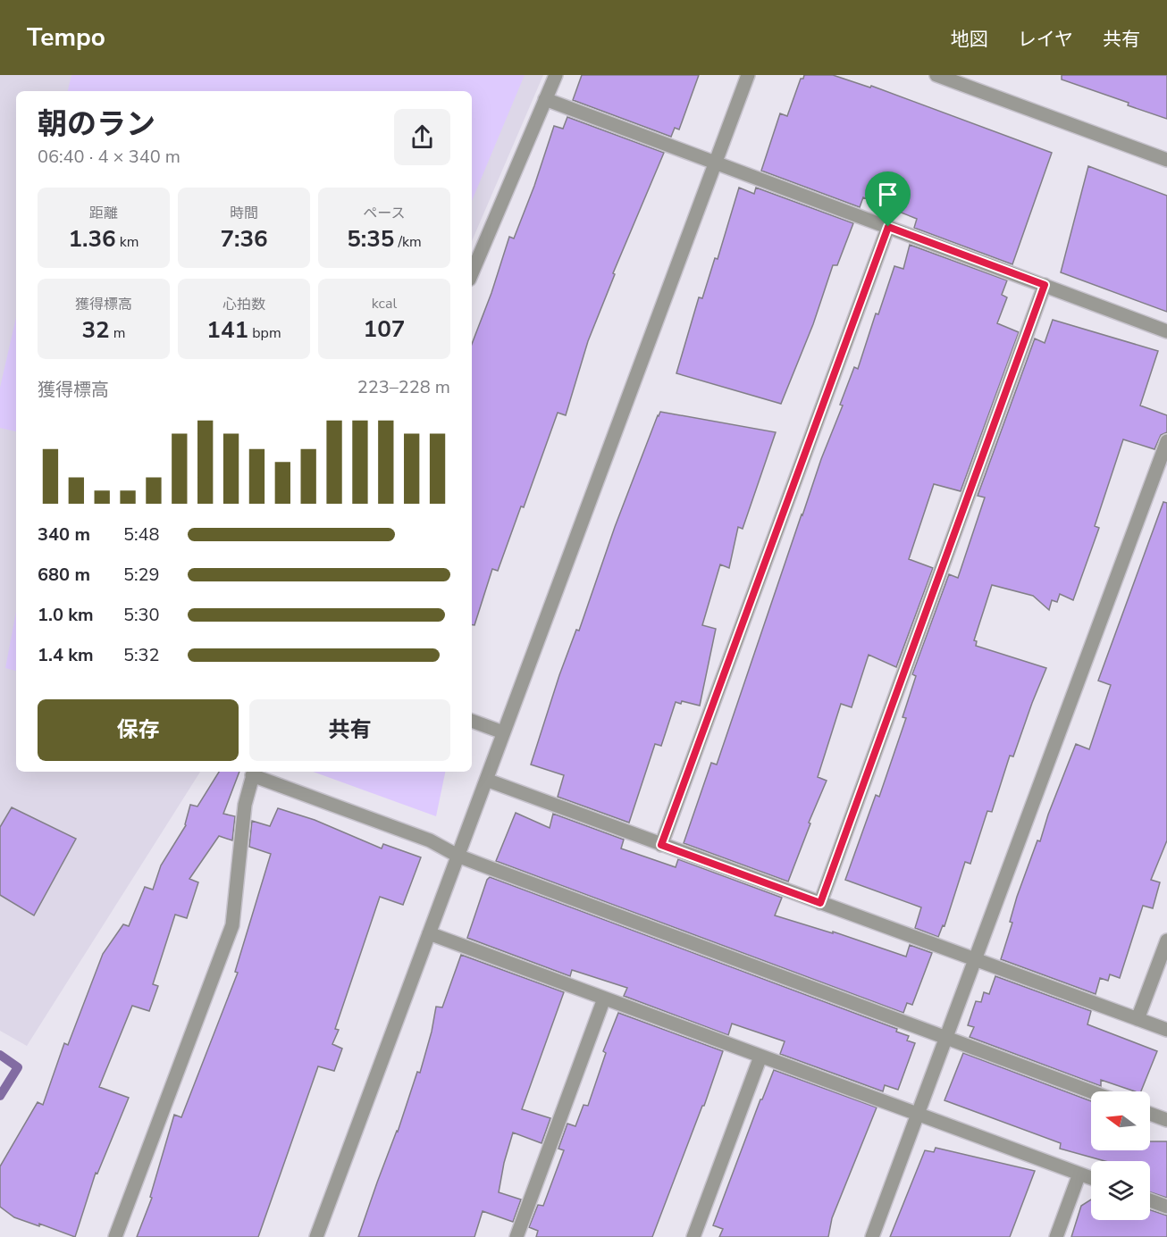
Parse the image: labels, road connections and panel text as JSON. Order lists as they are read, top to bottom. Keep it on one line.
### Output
{"north":"left","page":{"header":"Tempo","nav":["地図","レイヤ","共有"],"heading":["朝のラン","06:40 · 4 × 340 m"],"stats":[["距離","1.36 km"],["時間","7:36"],["ペース","5:35 /km"],["獲得標高","32 m"],["心拍数","141 bpm"],["kcal","107"]],"chart":["獲得標高","223–228 m"],"list":[{"name":"340 m","note":"5:48"},{"name":"680 m","note":"5:29"},{"name":"1.0 km","note":"5:30"},{"name":"1.4 km","note":"5:32"}],"buttons":["保存","共有"]}}
